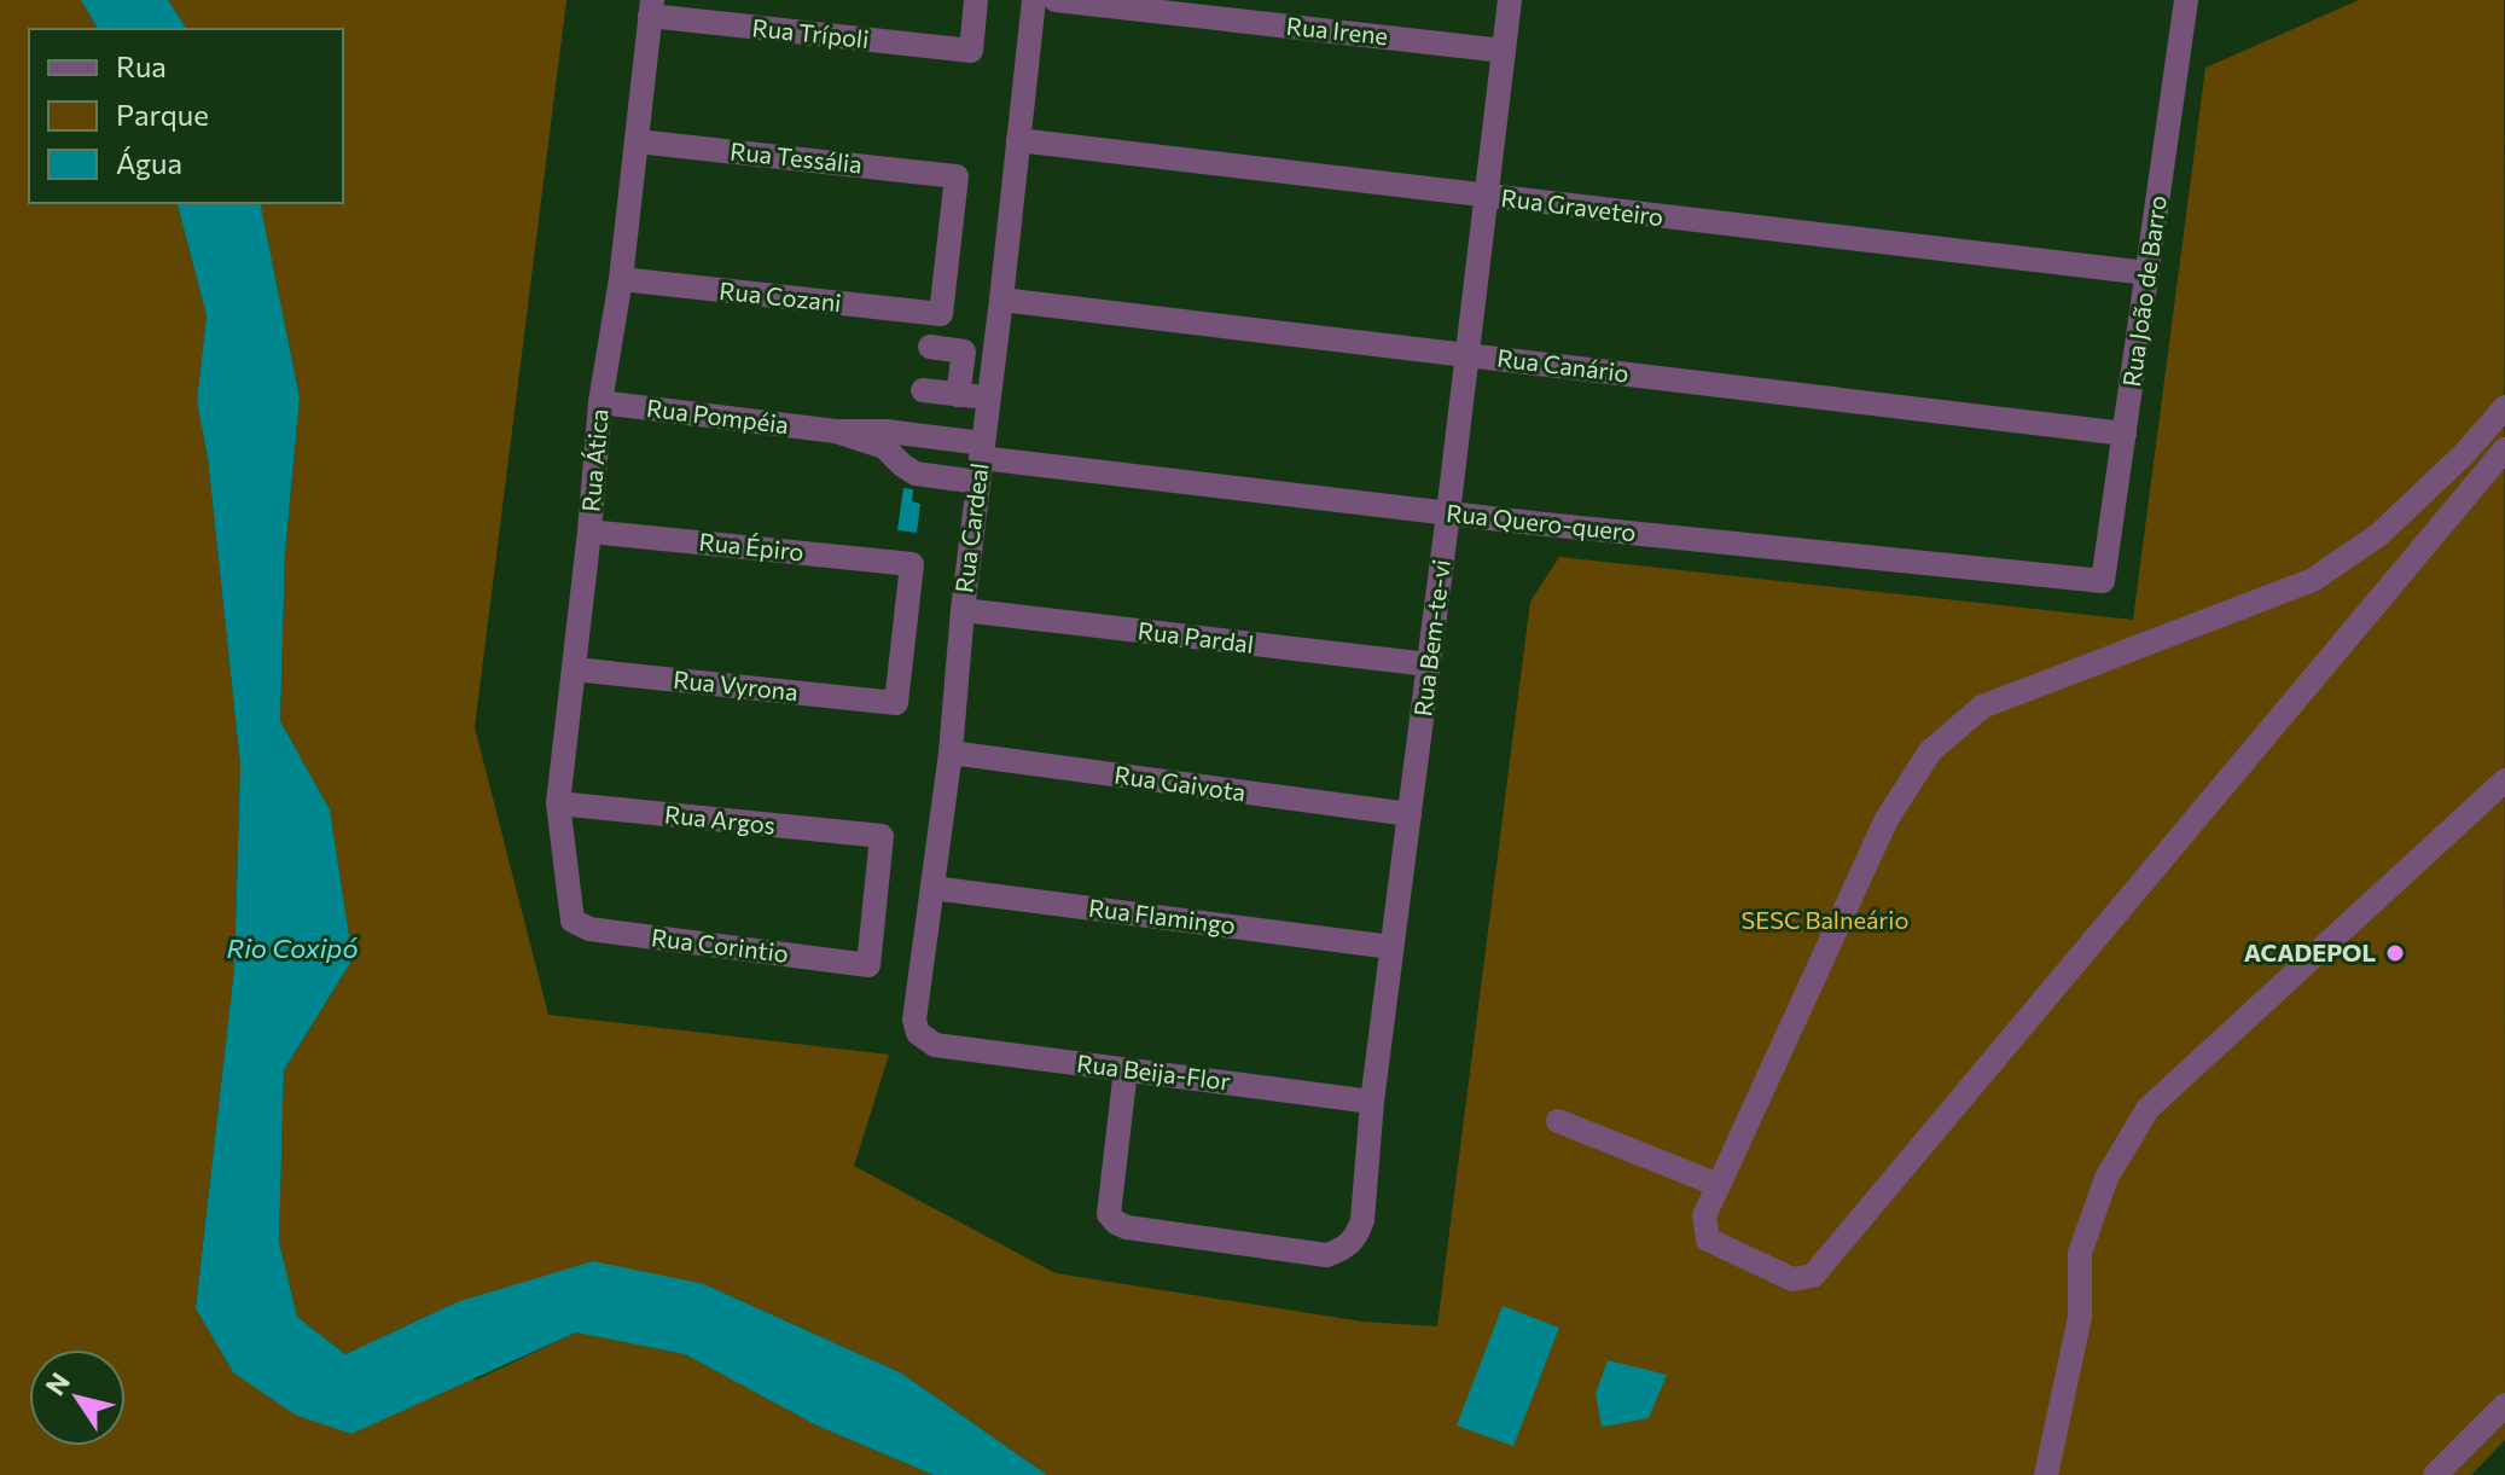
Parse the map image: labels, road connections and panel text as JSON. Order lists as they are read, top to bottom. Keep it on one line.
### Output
{"streets":{"street":["Rua Irene","Rua Trípoli","Rua Tessália","Rua Graveteiro","Rua João de Barro","Rua Cozani","Rua Canário","Rua Pompéia","Rua Ática","Rua Quero-quero","Rua Cardeal","Rua Épiro","Rua Pardal","Rua Bem-te-vi","Rua Vyrona","Rua Gaivota","Rua Argos","Rua Flamingo","Rua Corintio","Rua Beija-Flor"]},"crossings":[["Rua Irene","Rua Bem-te-vi"],["Rua Trípoli","Rua Ática"],["Rua Tessália","Rua Cozani"],["Rua Tessália","Rua Ática"],["Rua Graveteiro","Rua João de Barro"],["Rua Graveteiro","Rua Cardeal"],["Rua Graveteiro","Rua Bem-te-vi"],["Rua João de Barro","Rua Canário"],["Rua João de Barro","Rua Quero-quero"],["Rua Cozani","Rua Ática"],["Rua Canário","Rua Cardeal"],["Rua Canário","Rua Bem-te-vi"],["Rua Pompéia","Rua Ática"],["Rua Pompéia","Rua Quero-quero"],["Rua Pompéia","Rua Cardeal"],["Rua Ática","Rua Épiro"],["Rua Ática","Rua Vyrona"],["Rua Ática","Rua Argos"],["Rua Ática","Rua Corintio"],["Rua Quero-quero","Rua Cardeal"],["Rua Quero-quero","Rua Bem-te-vi"],["Rua Cardeal","Rua Pardal"],["Rua Cardeal","Rua Gaivota"],["Rua Cardeal","Rua Flamingo"],["Rua Cardeal","Rua Beija-Flor"],["Rua Épiro","Rua Vyrona"],["Rua Pardal","Rua Bem-te-vi"],["Rua Bem-te-vi","Rua Gaivota"],["Rua Bem-te-vi","Rua Flamingo"],["Rua Bem-te-vi","Rua Beija-Flor"],["Rua Argos","Rua Corintio"]],"water":["Rio Coxipó"],"parks":["SESC Balneário"],"places":["ACADEPOL"],"legend":["Rua","Parque","Água"],"north":"top left"}
